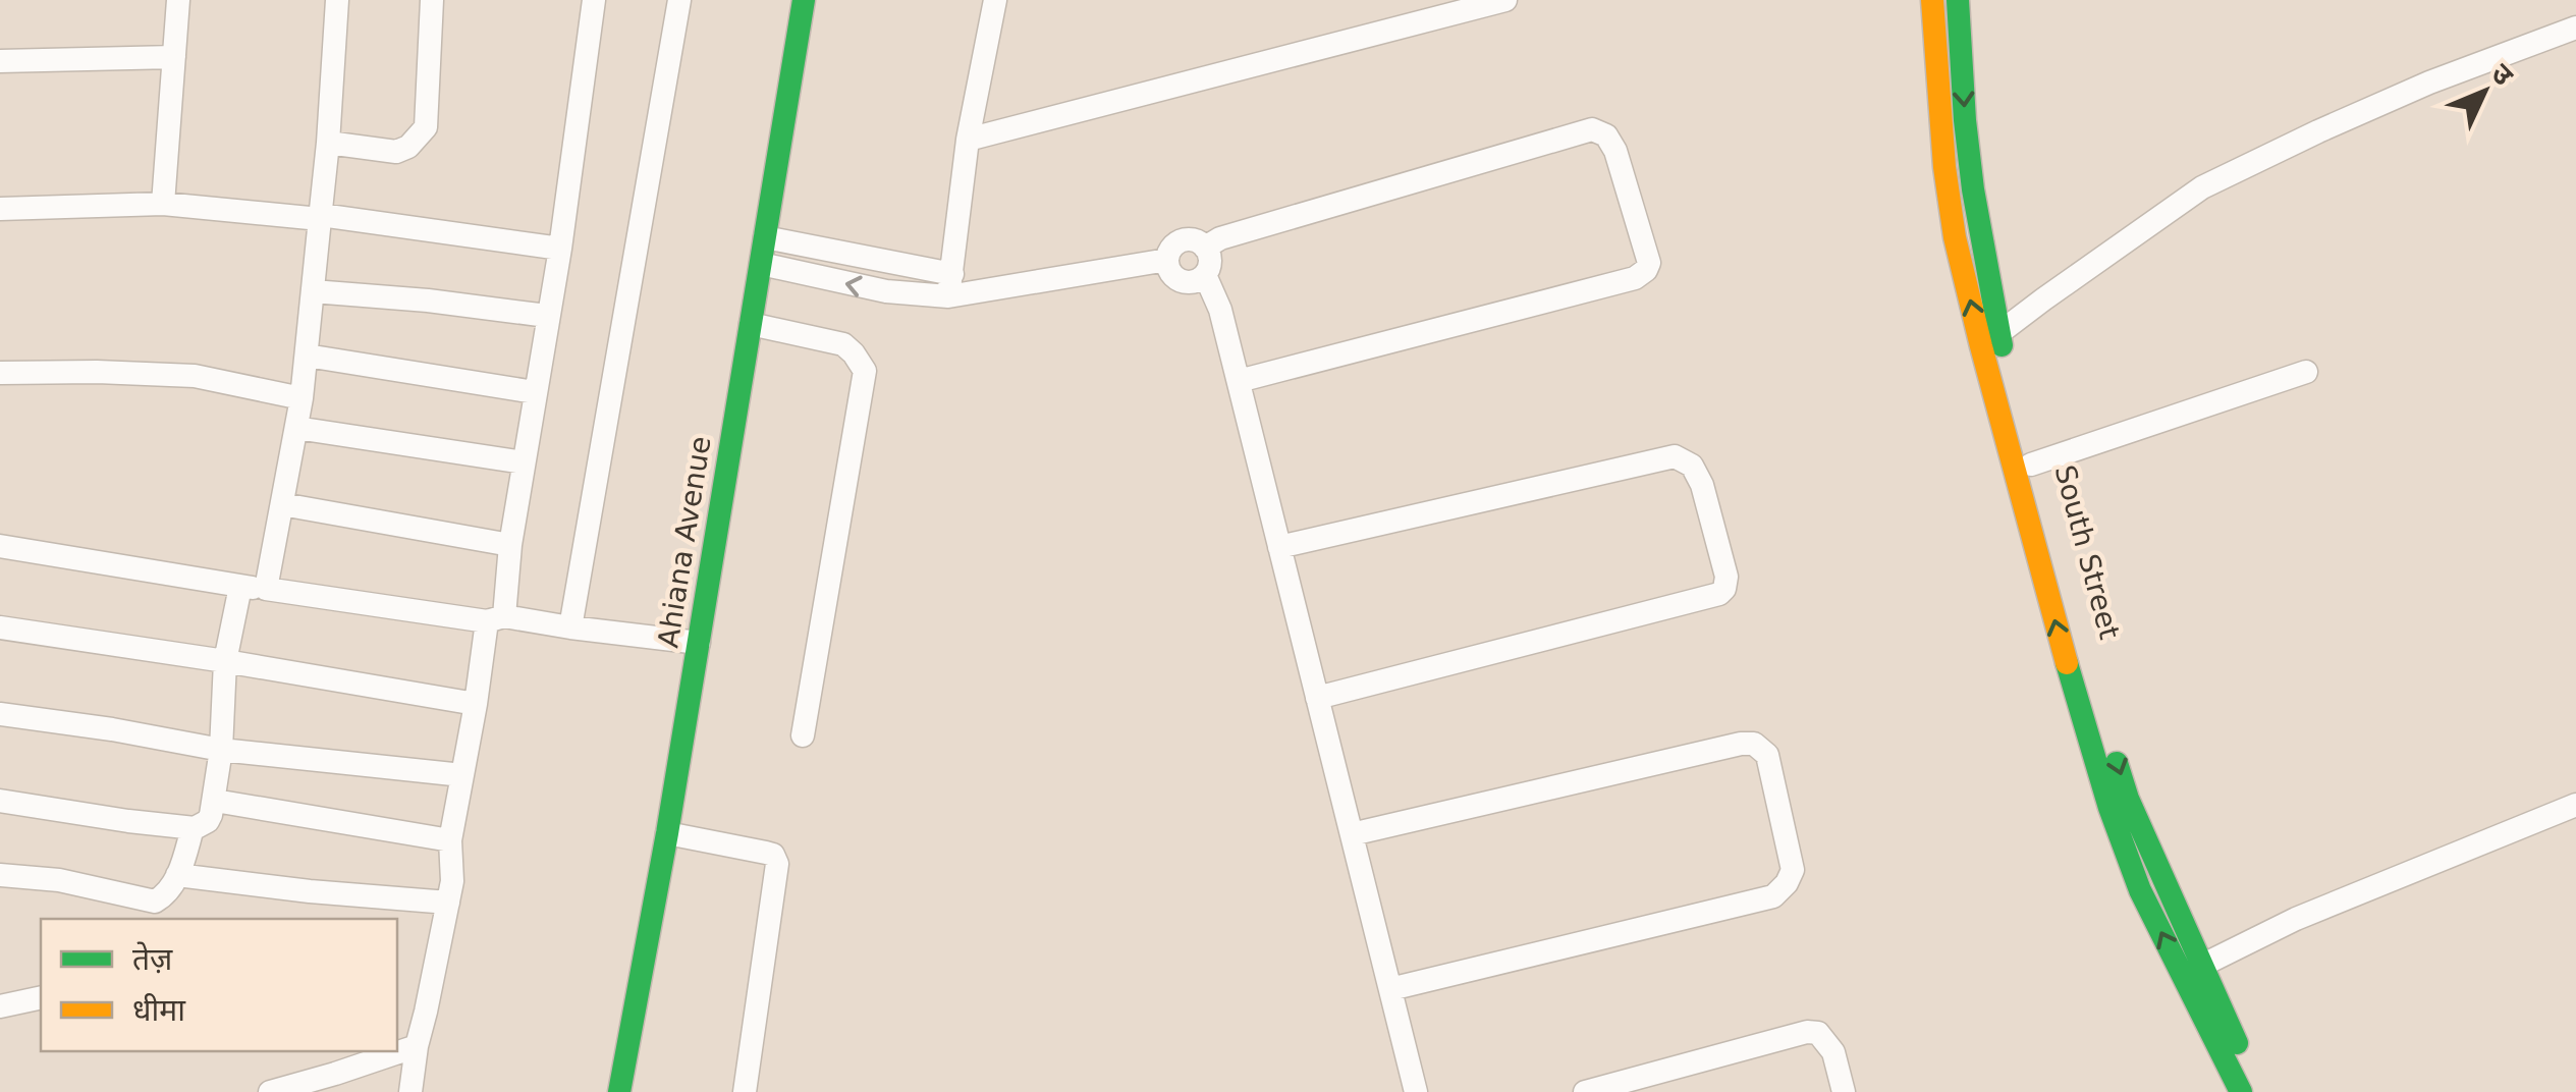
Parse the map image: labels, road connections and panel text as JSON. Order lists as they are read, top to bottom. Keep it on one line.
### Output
{"streets":{"street":["Ahiana Avenue","South Street"]},"legend":["तेज़","धीमा"],"north":"top right"}
